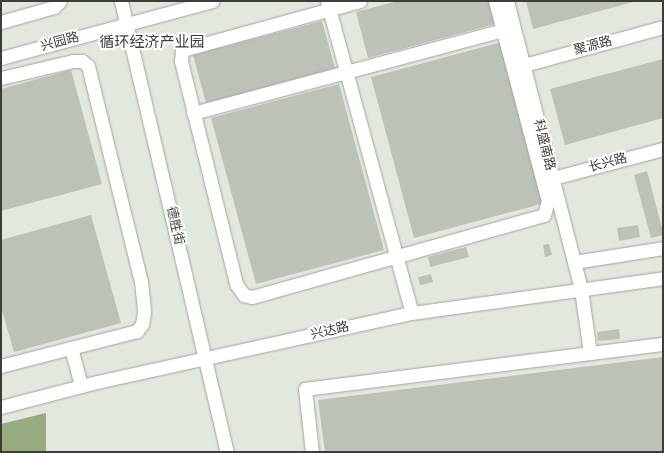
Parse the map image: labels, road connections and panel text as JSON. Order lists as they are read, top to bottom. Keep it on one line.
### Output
{"streets":{"street":["兴园路","聚源路","科盛南路","长兴路","德胜街","兴达路"]},"crossings":[["兴园路","德胜街"],["聚源路","科盛南路"],["科盛南路","长兴路"],["科盛南路","兴达路"],["德胜街","兴达路"]],"districts":["循环经济产业园"]}
